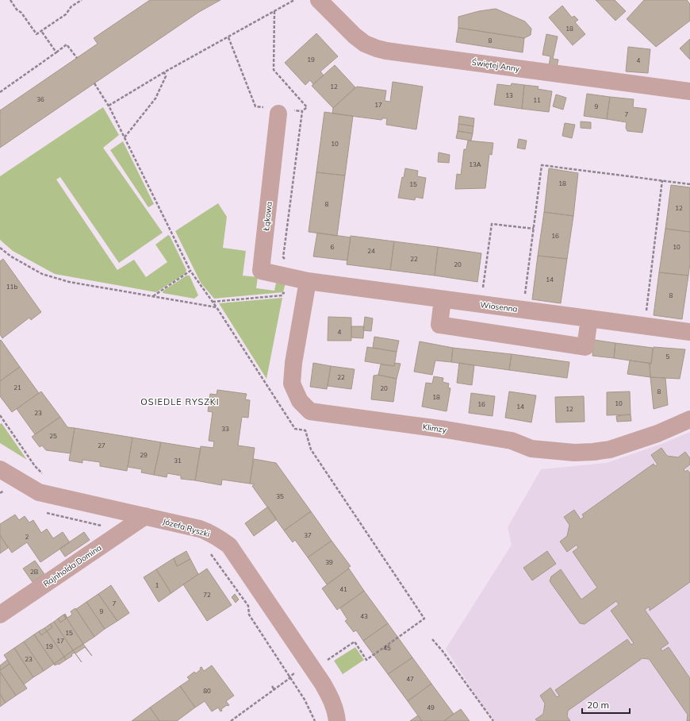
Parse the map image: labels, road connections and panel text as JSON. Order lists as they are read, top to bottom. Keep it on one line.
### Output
{"streets":{"street":["Świętej Anny","Łąkowa","Wiosenna","Klimzy","Józefa Ryszki","Rajnholda Domina"]},"crossings":[["Łąkowa","Wiosenna"],["Łąkowa","Klimzy"],["Wiosenna","Klimzy"],["Józefa Ryszki","Rajnholda Domina"]],"districts":["OSIEDLE RYSZKI"],"house_numbers":["18","8","19","4","12","13","36","11","17","9","7","10","13A","18","15","8","12","16","6","10","24","22","20","14","11b","8","4","5","22","21","20","8","18","10","16","14","12","23","33","25","27","29","31","35","37","2","39","2B","1","41","72","7","9","43","15","17","19","45","23","47","80","49"],"scale_bar":"20 m"}
